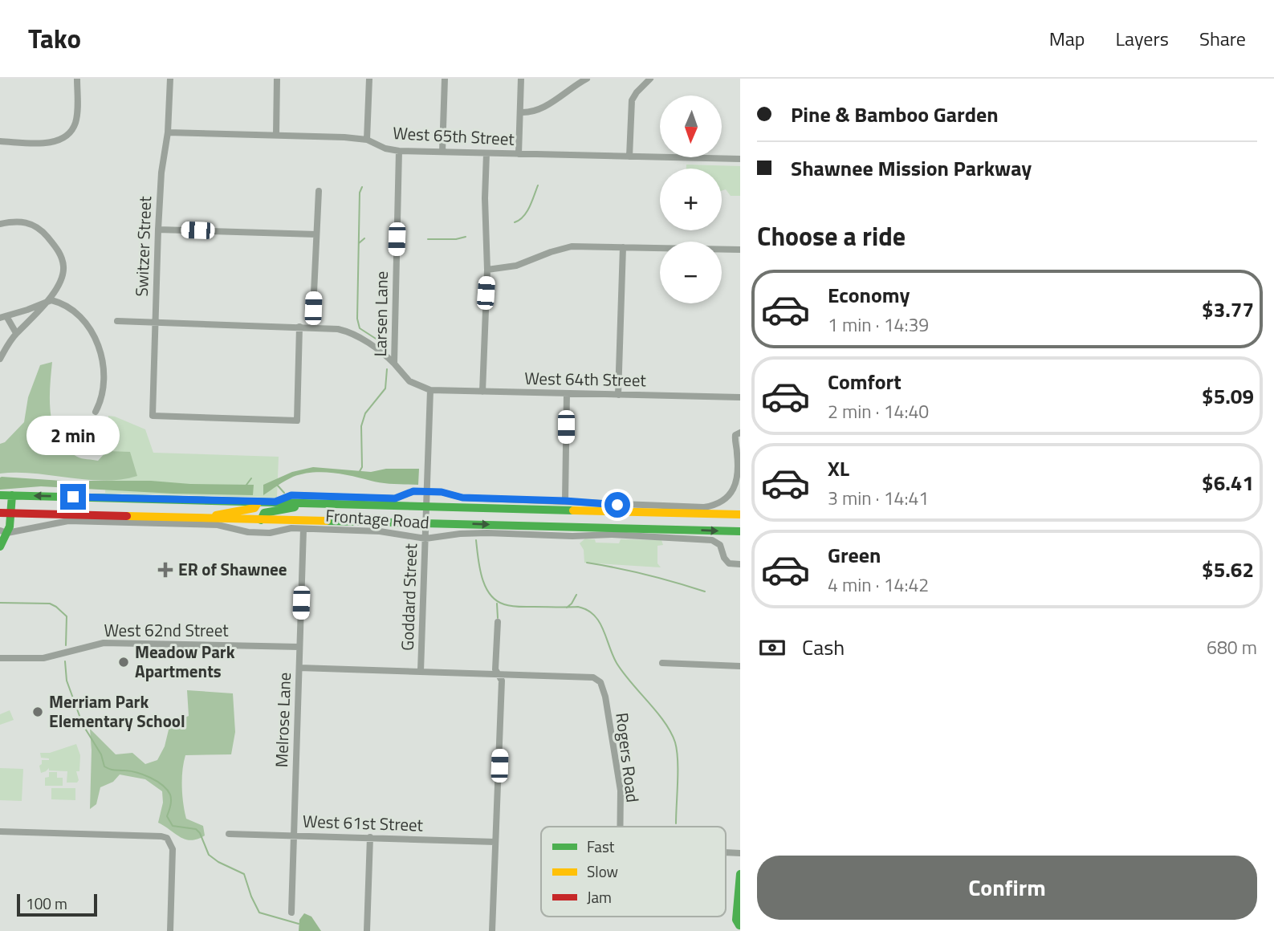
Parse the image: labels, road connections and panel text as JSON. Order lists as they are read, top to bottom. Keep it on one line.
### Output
{"streets":{"street":["West 65th Street","Switzer Street","Larsen Lane","West 64th Street","Frontage Road","Goddard Street","West 62nd Street","Melrose Lane","Rogers Road","West 61st Street"]},"crossings":[["West 65th Street","Switzer Street"],["West 65th Street","Larsen Lane"],["Larsen Lane","West 64th Street"],["Larsen Lane","Goddard Street"],["West 64th Street","Goddard Street"],["Frontage Road","Goddard Street"],["Frontage Road","Melrose Lane"],["West 62nd Street","Melrose Lane"],["Melrose Lane","West 61st Street"]],"places":{"health":["ER of Shawnee"],"other":["Meadow Park Apartments","Merriam Park Elementary School"]},"legend":["Fast","Slow","Jam"],"scale_bar":"100 m","north":"bottom","page":{"header":"Tako","nav":["Map","Layers","Share"],"banner":["Pine & Bamboo Garden","Shawnee Mission Parkway"],"map_buttons":["+","−"],"heading":"Choose a ride","list":[{"name":"Economy","note":"1 min · 14:39","value":"$3.77"},{"name":"Comfort","note":"2 min · 14:40","value":"$5.09"},{"name":"XL","note":"3 min · 14:41","value":"$6.41"},{"name":"Green","note":"4 min · 14:42","value":"$5.62"}],"bubble":"2 min","pay":["Cash","680 m"],"buttons":"Confirm","scale":"100 m"}}
